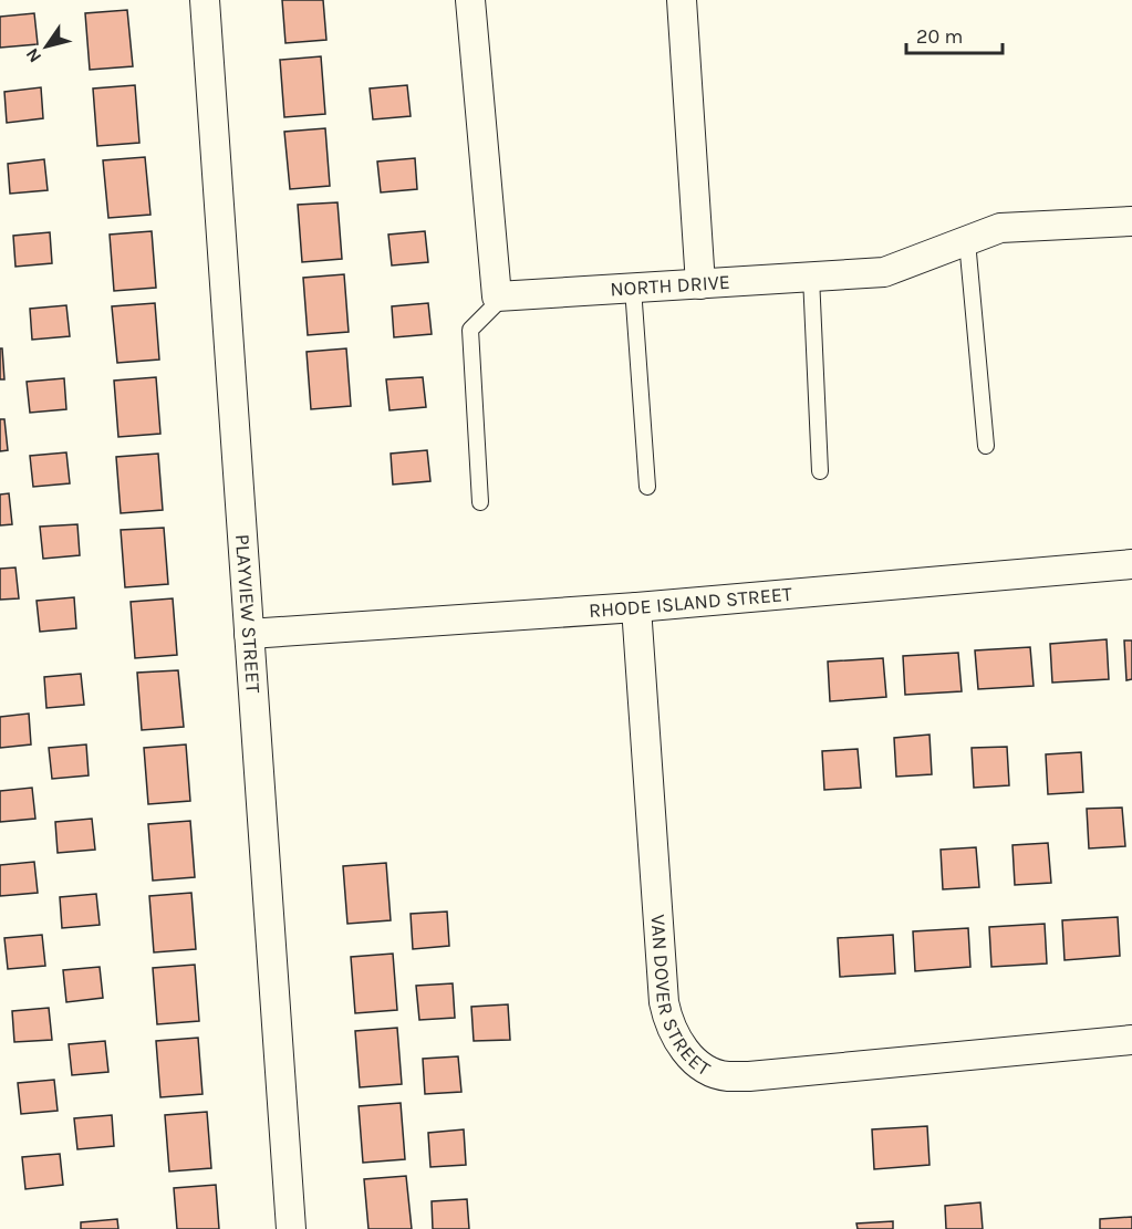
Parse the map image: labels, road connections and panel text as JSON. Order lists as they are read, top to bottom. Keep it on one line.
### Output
{"streets":{"street":["NORTH DRIVE","RHODE ISLAND STREET","PLAYVIEW STREET","VAN DOVER STREET"]},"crossings":[["RHODE ISLAND STREET","PLAYVIEW STREET"],["RHODE ISLAND STREET","VAN DOVER STREET"]],"scale_bar":"20 m","north":"bottom left"}
